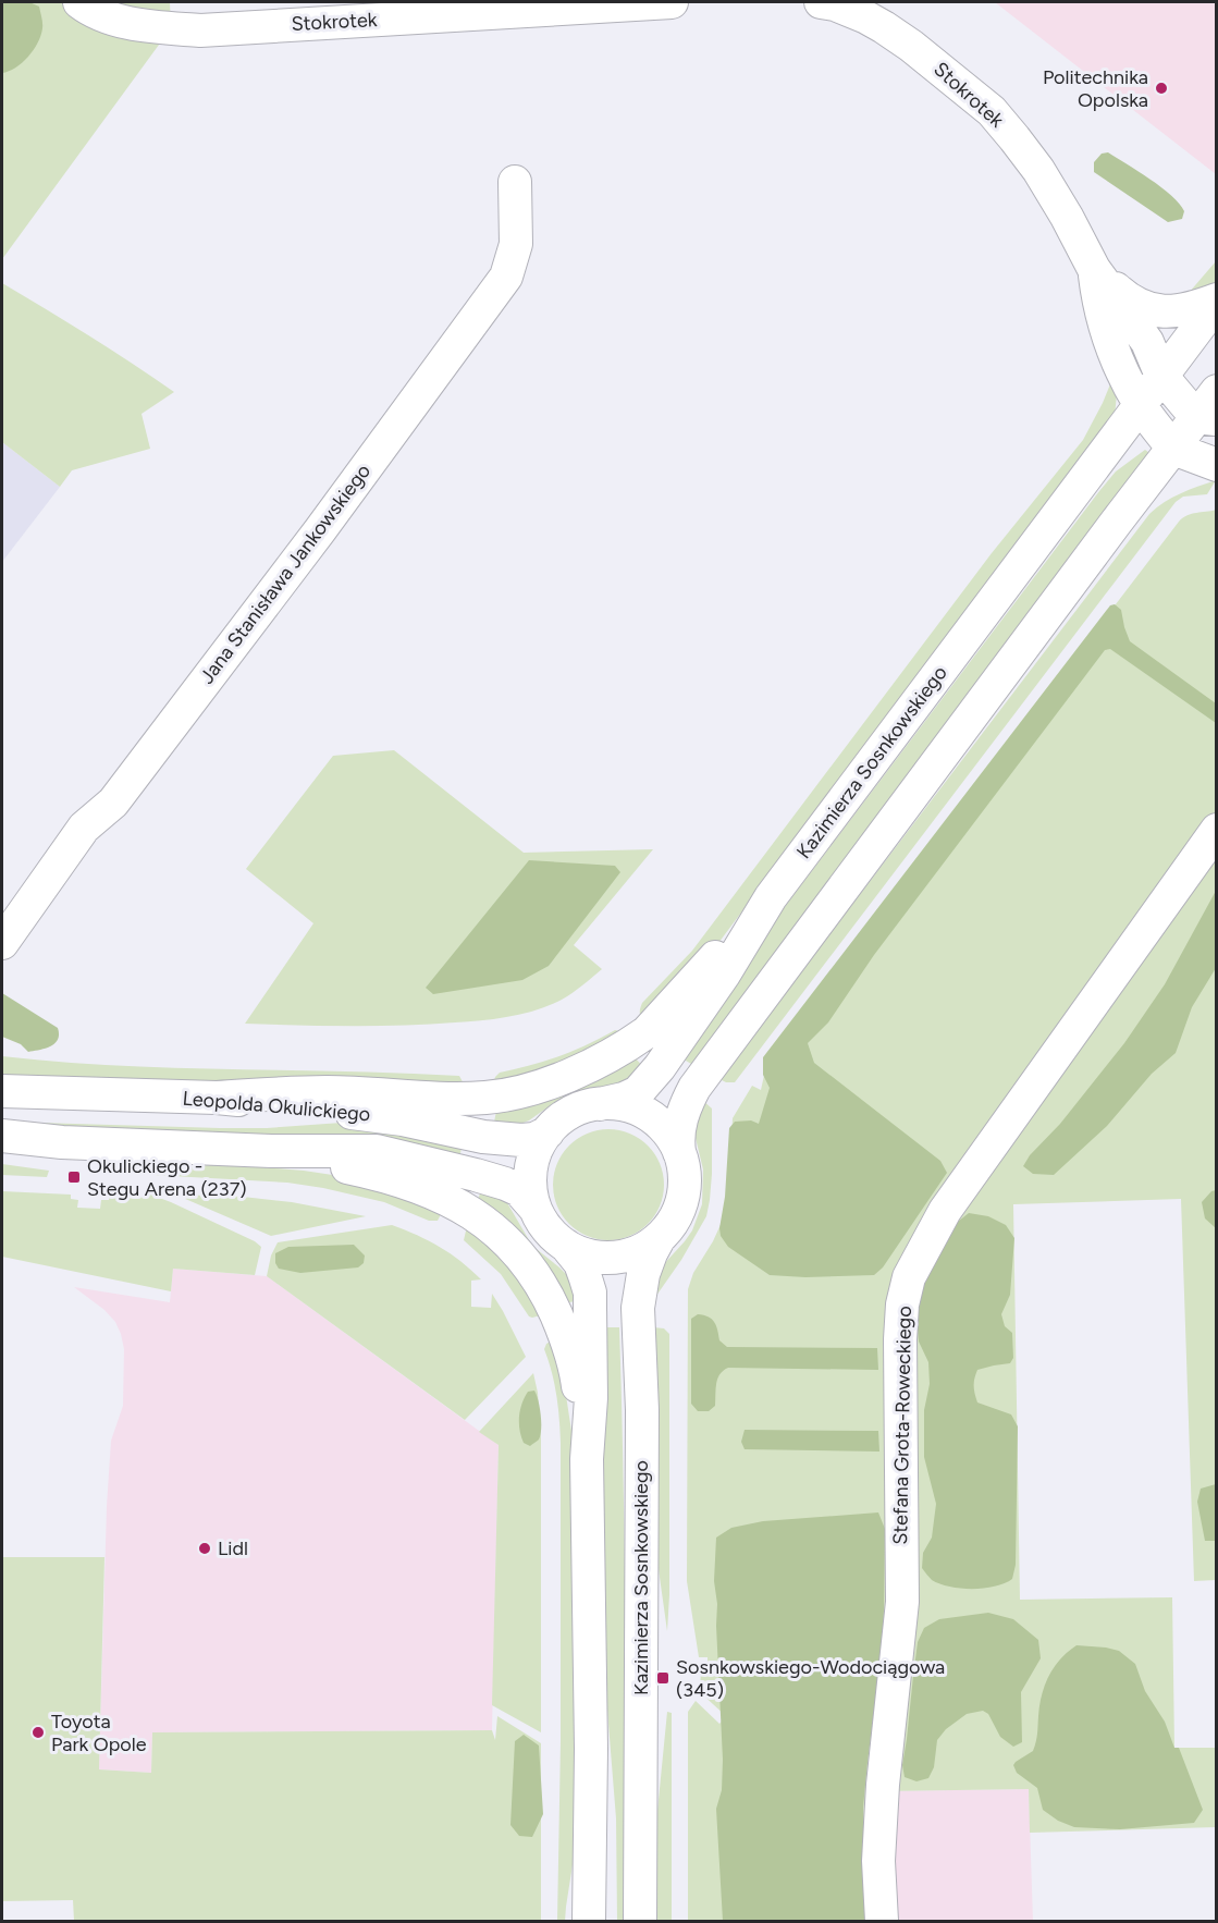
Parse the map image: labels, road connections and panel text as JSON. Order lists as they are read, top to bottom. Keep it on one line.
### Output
{"streets":{"street":["Stokrotek","Jana Stanisława Jankowskiego","Kazimierza Sosnkowskiego","Leopolda Okulickiego","Stefana Grota-Roweckiego"]},"crossings":[["Stokrotek","Kazimierza Sosnkowskiego"],["Kazimierza Sosnkowskiego","Leopolda Okulickiego"]],"places":{"other":["Politechnika Opolska","Lidl","Toyota Park Opole"],"transit":["Okulickiego - Stegu Arena (237)","Sosnkowskiego-Wodociągowa (345)"]}}
